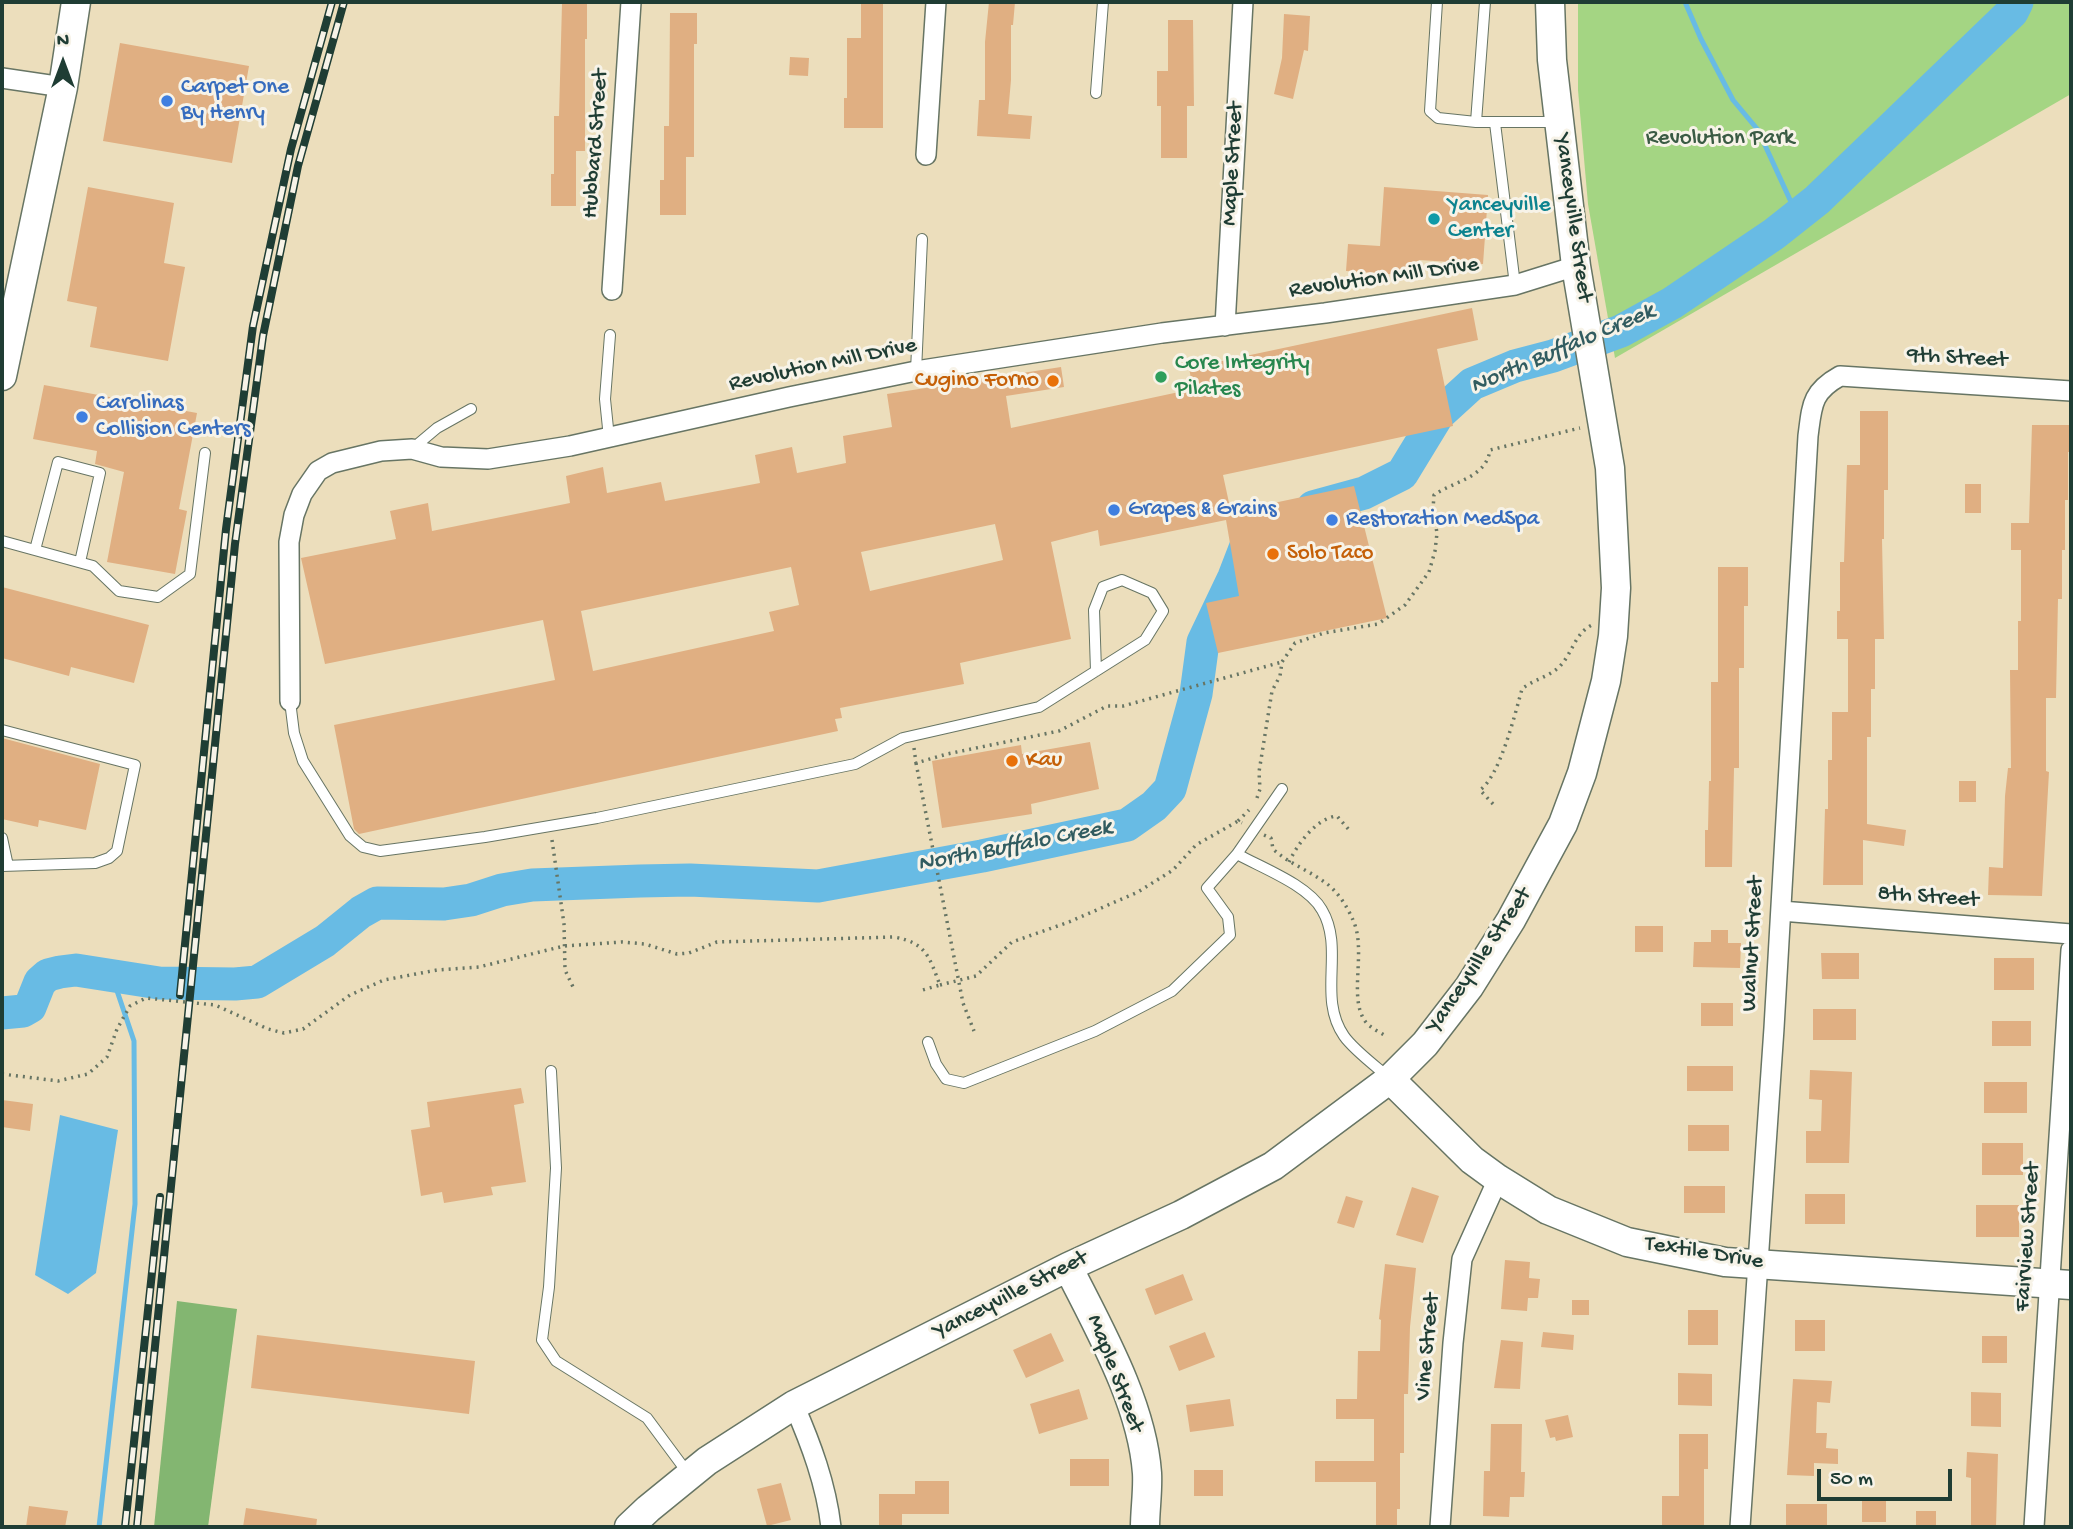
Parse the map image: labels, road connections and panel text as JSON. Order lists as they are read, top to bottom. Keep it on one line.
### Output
{"streets":{"main road":["Maple Street","Yanceyville Street","Textile Drive"],"street":["Hubbard Street","Revolution Mill Drive","9th Street","8th Street","Walnut Street","Fairview Street","Vine Street"]},"crossings":[["Maple Street","Yanceyville Street"],["Maple Street","Revolution Mill Drive"],["Yanceyville Street","Revolution Mill Drive"],["Yanceyville Street","Textile Drive"],["9th Street","Walnut Street"],["8th Street","Walnut Street"],["Walnut Street","Textile Drive"],["Fairview Street","Textile Drive"],["Textile Drive","Vine Street"]],"water":["North Buffalo Creek"],"parks":["Revolution Park"],"places":["Carpet One By Henry","Yanceyville Center","Core Integrity Pilates","Cugino Forno","Carolinas Collision Centers","Grapes & Grains","Restoration MedSpa","Solo Taco","Kau"],"scale_bar":"50 m","north":"top"}
